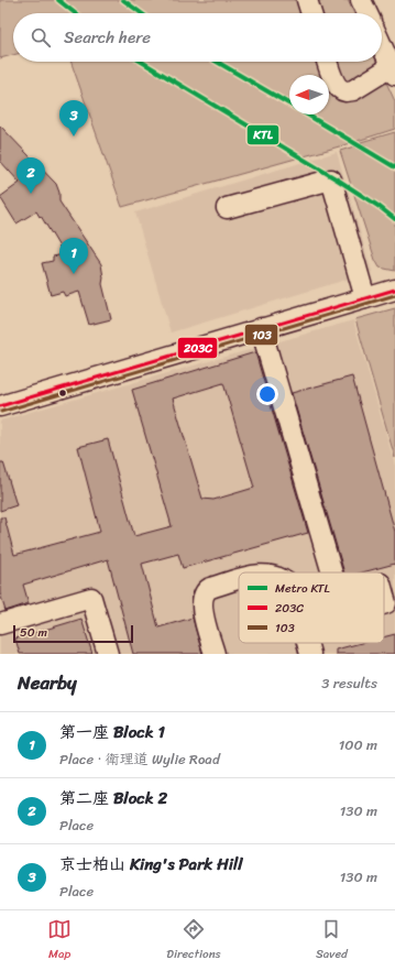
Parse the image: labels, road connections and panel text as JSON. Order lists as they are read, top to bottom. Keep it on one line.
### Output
{"lines":["metro line KTL","transit line 203C","transit line 103"],"legend":["Metro KTL","203C","103"],"scale_bar":"50 m","north":"left","page":{"search":"Search here","pins":["3","2","1"],"scale":"50 m","heading":["Nearby","3 results"],"list":[{"mark":"1","name":"第一座 Block 1","note":"Place · 衛理道 Wylie Road","value":"100 m"},{"mark":"2","name":"第二座 Block 2","note":"Place","value":"130 m"},{"mark":"3","name":"京士柏山 King's Park Hill","note":"Place","value":"130 m"}],"nav":["Map","Directions","Saved"]}}
